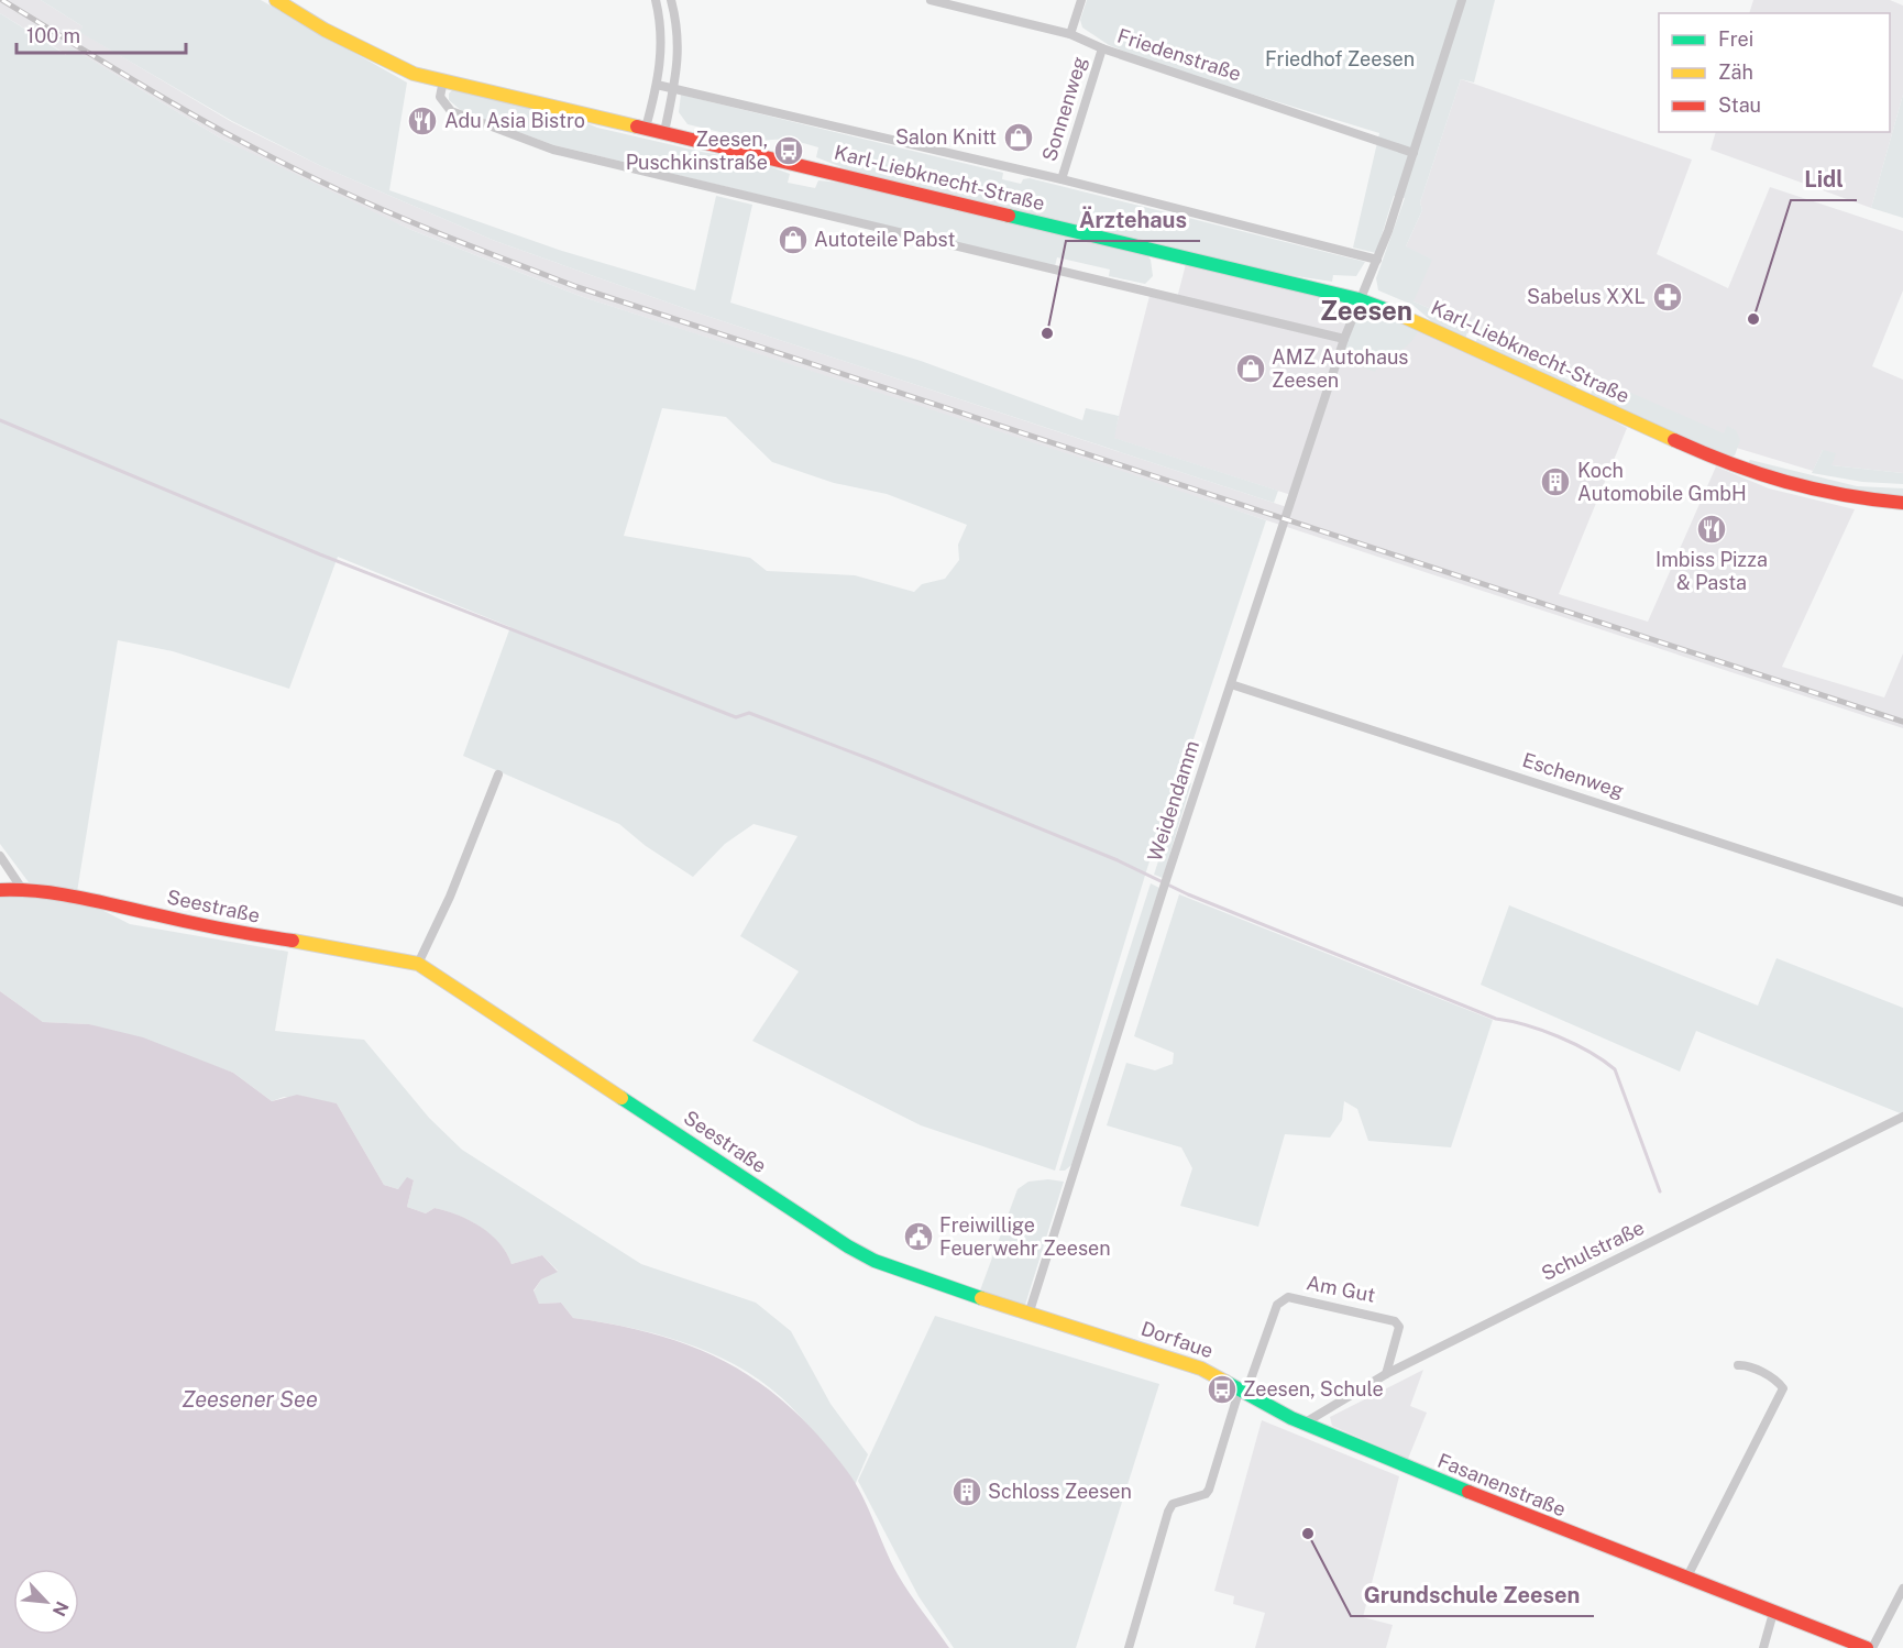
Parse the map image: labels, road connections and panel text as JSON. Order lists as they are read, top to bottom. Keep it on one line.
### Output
{"streets":{"street":["Friedenstraße","Sonnenweg","Karl-Liebknecht-Straße","Eschenweg","Weidendamm","Seestraße","Schulstraße","Am Gut","Dorfaue","Fasanenstraße"]},"crossings":[["Friedenstraße","Sonnenweg"],["Friedenstraße","Weidendamm"],["Sonnenweg","Karl-Liebknecht-Straße"],["Karl-Liebknecht-Straße","Weidendamm"],["Eschenweg","Weidendamm"],["Weidendamm","Seestraße"],["Weidendamm","Dorfaue"],["Seestraße","Dorfaue"],["Schulstraße","Am Gut"],["Schulstraße","Dorfaue"],["Schulstraße","Fasanenstraße"],["Am Gut","Dorfaue"],["Dorfaue","Fasanenstraße"]],"districts":["Zeesen"],"water":["Zeesener See"],"parks":["Friedhof Zeesen"],"places":{"restaurant":["Adu Asia Bistro","Imbiss Pizza & Pasta"],"shop":["Salon Knitt","Autoteile Pabst","AMZ Autohaus Zeesen"],"bus stop":["Zeesen, Puschkinstraße","Zeesen, Schule"],"pharmacy":["Sabelus XXL"],"other":["Lidl","Ärztehaus","Grundschule Zeesen"],"building":["Koch Automobile GmbH","Schloss Zeesen"],"public building":["Freiwillige Feuerwehr Zeesen"]},"legend":["Frei","Zäh","Stau"],"scale_bar":"100 m","north":"bottom right"}
